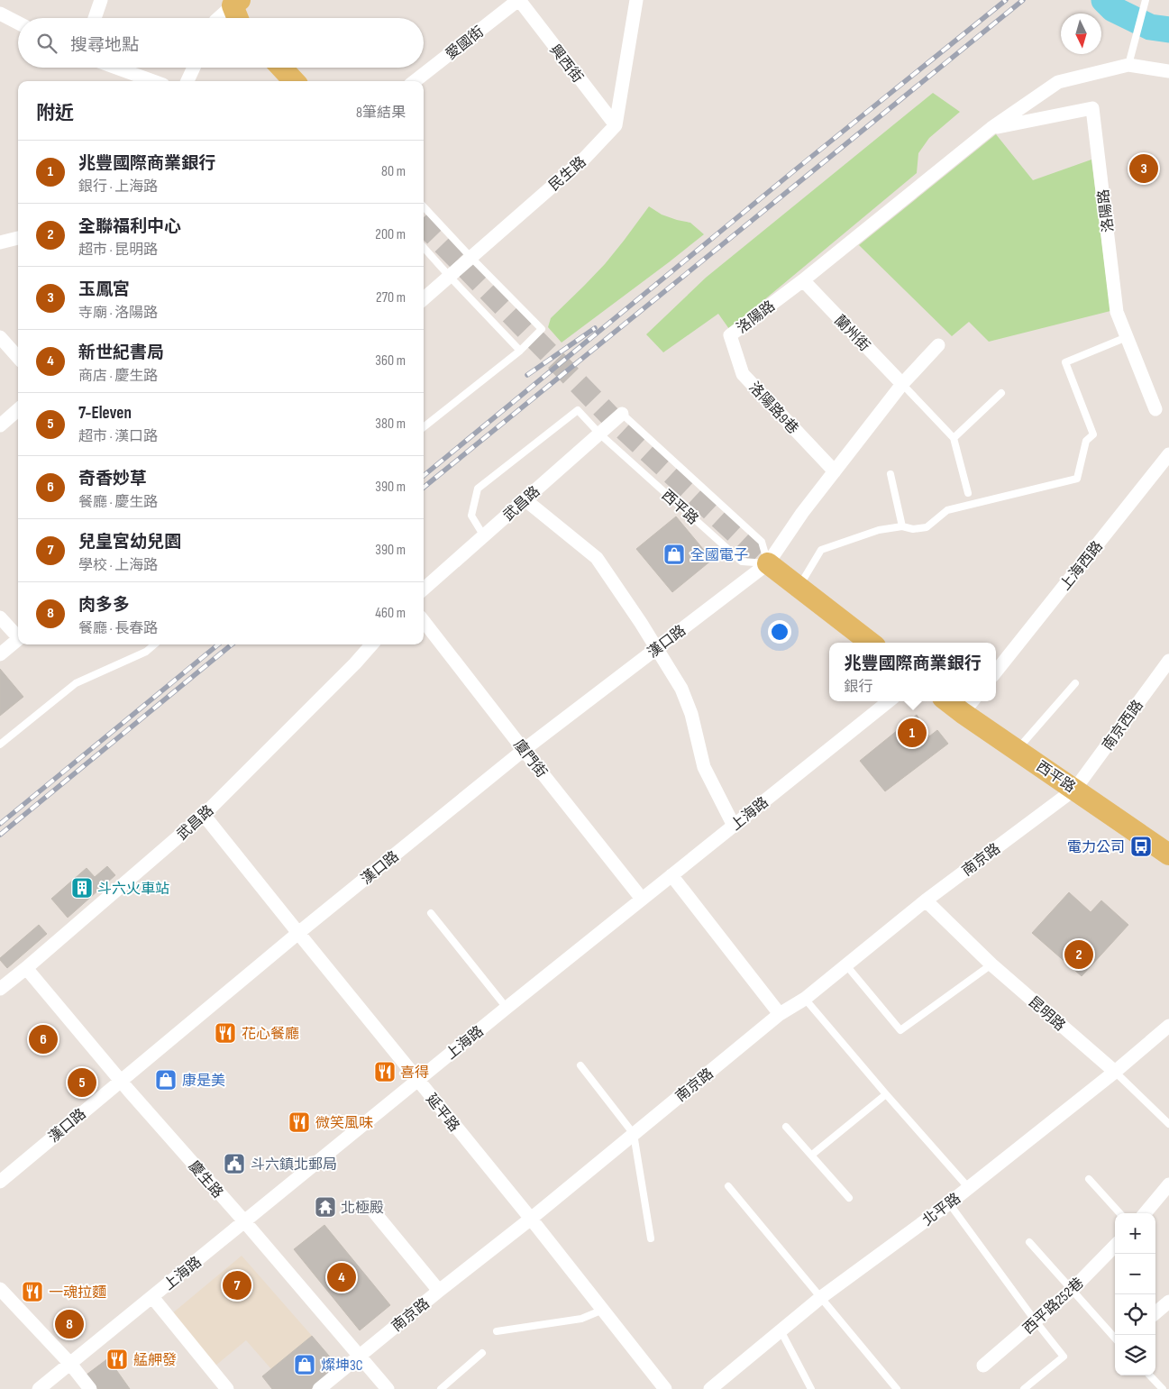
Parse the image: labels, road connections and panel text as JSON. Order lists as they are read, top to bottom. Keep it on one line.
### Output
{"streets":{"main road":["西平路"],"street":["愛國街","興西街","民生路","洛陽路","蘭州街","洛陽路9巷","武昌路","上海西路","漢口路","南京西路","廈門街","上海路","南京路","昆明路","延平路","慶生路","北平路","西平路252巷"]},"crossings":[["愛國街","興西街"],["興西街","民生路"],["洛陽路","蘭州街"],["洛陽路","洛陽路9巷"],["武昌路","西平路"],["武昌路","延平路"],["武昌路","慶生路"],["西平路","漢口路"],["西平路","南京西路"],["西平路","南京路"],["漢口路","廈門街"],["漢口路","延平路"],["漢口路","慶生路"],["南京西路","南京路"],["廈門街","上海路"],["上海路","延平路"],["上海路","慶生路"],["南京路","昆明路"],["南京路","延平路"],["南京路","慶生路"],["昆明路","北平路"]],"places":{"shop":["全國電子","康是美","燦坤3C"],"bus stop":["電力公司"],"building":["斗六火車站"],"restaurant":["花心餐廳","喜得","微笑風味","一魂拉麵","艋舺發"],"public building":["斗六鎮北郵局"],"temple":["北極殿"]},"north":"bottom","page":{"search":"搜尋地點","heading":["附近","8筆結果"],"list":[{"mark":"1","name":"兆豐國際商業銀行","note":"銀行 · 上海路","value":"80 m"},{"mark":"2","name":"全聯福利中心","note":"超市 · 昆明路","value":"200 m"},{"mark":"3","name":"玉鳳宮","note":"寺廟 · 洛陽路","value":"270 m"},{"mark":"4","name":"新世紀書局","note":"商店 · 慶生路","value":"360 m"},{"mark":"5","name":"7-Eleven","note":"超市 · 漢口路","value":"380 m"},{"mark":"6","name":"奇香妙草","note":"餐廳 · 慶生路","value":"390 m"},{"mark":"7","name":"兒皇宮幼兒園","note":"學校 · 上海路","value":"390 m"},{"mark":"8","name":"肉多多","note":"餐廳 · 長春路","value":"460 m"}],"pins":["3","1","2","6","5","4","7","8"],"popup":["兆豐國際商業銀行","銀行"],"map_buttons":["+","−"]}}
